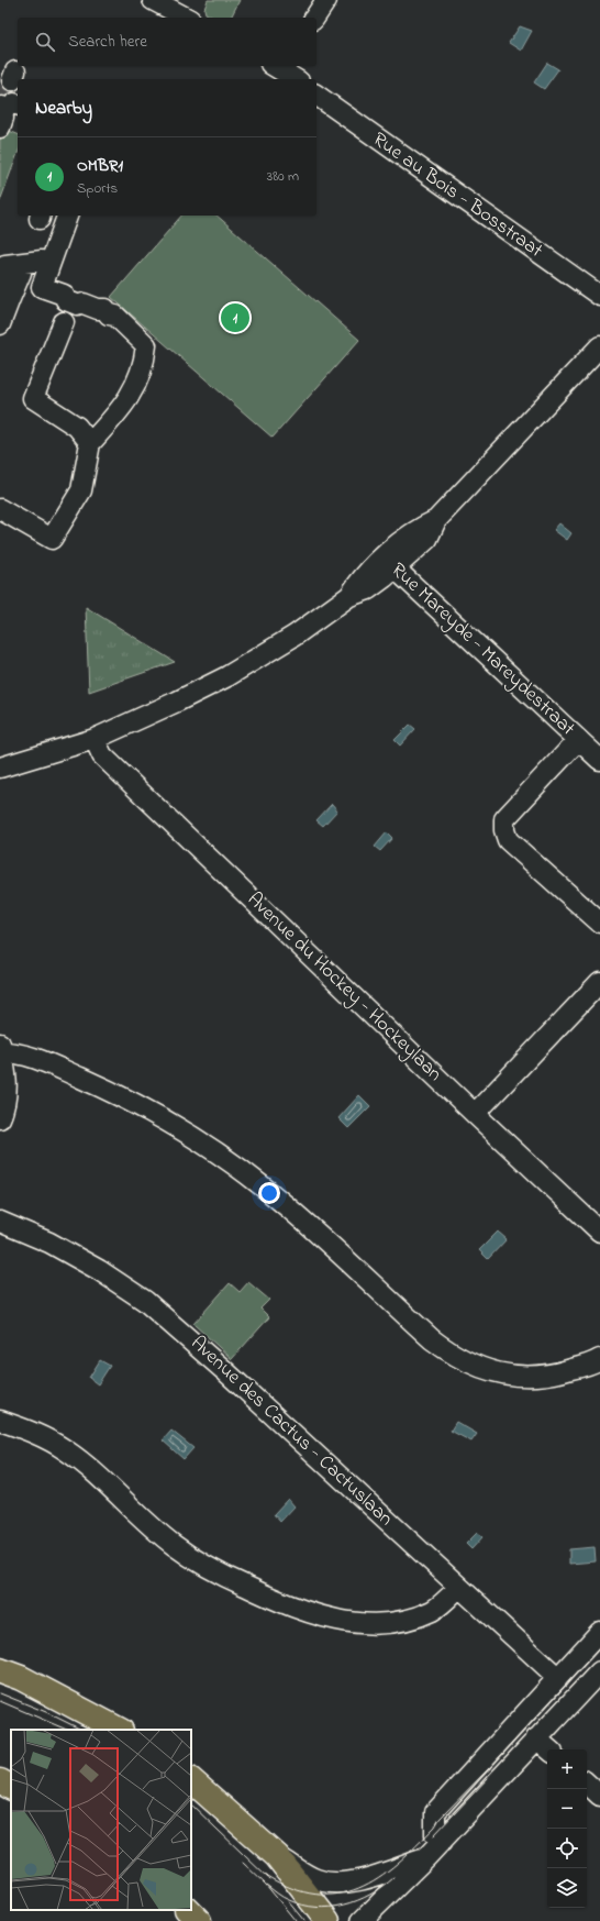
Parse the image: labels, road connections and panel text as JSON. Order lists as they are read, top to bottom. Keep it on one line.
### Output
{"streets":{"street":["Rue au Bois - Bosstraat","Rue Mareyde - Mareydestraat","Avenue du Hockey - Hockeylaan","Avenue des Cactus - Cactuslaan"]},"page":{"search":"Search here","heading":"Nearby","list":[{"mark":"1","name":"OMBR1","note":"Sports","value":"380 m"}],"pins":"1","map_buttons":["+","−"]}}
